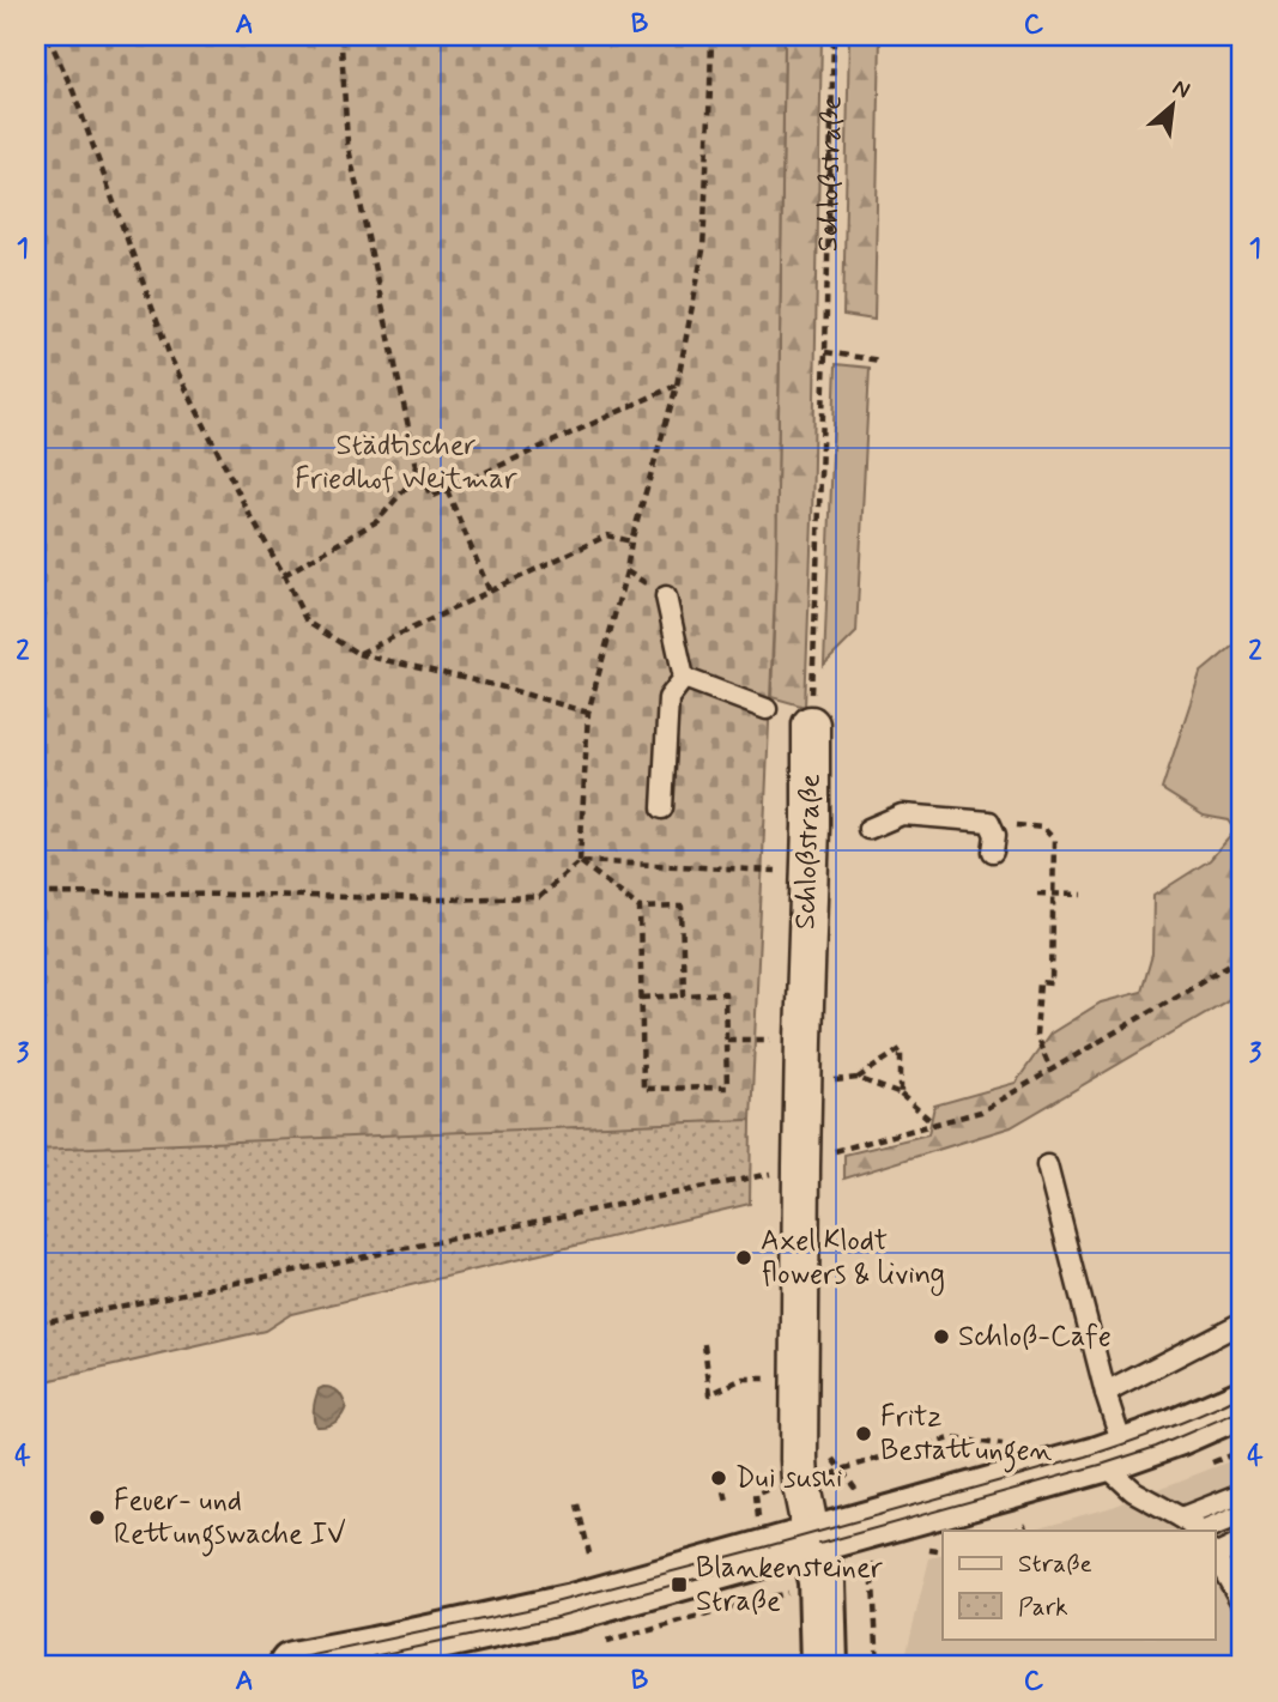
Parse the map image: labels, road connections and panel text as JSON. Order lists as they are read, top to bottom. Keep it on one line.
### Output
{"streets":{"main road":["Schloßstraße"]},"parks":["Städtischer Friedhof Weitmar"],"places":{"other":["Axel Klodt flowers & living","Schloß-Cafe","Fritz Bestattungen","Dui sushi","Feuer- und Rettungswache IV"],"transit":["Blankensteiner Straße"]},"legend":["Straße","Park"],"north":"top right","grid":{"columns":["A","B","C"],"rows":["1","2","3","4"]}}
